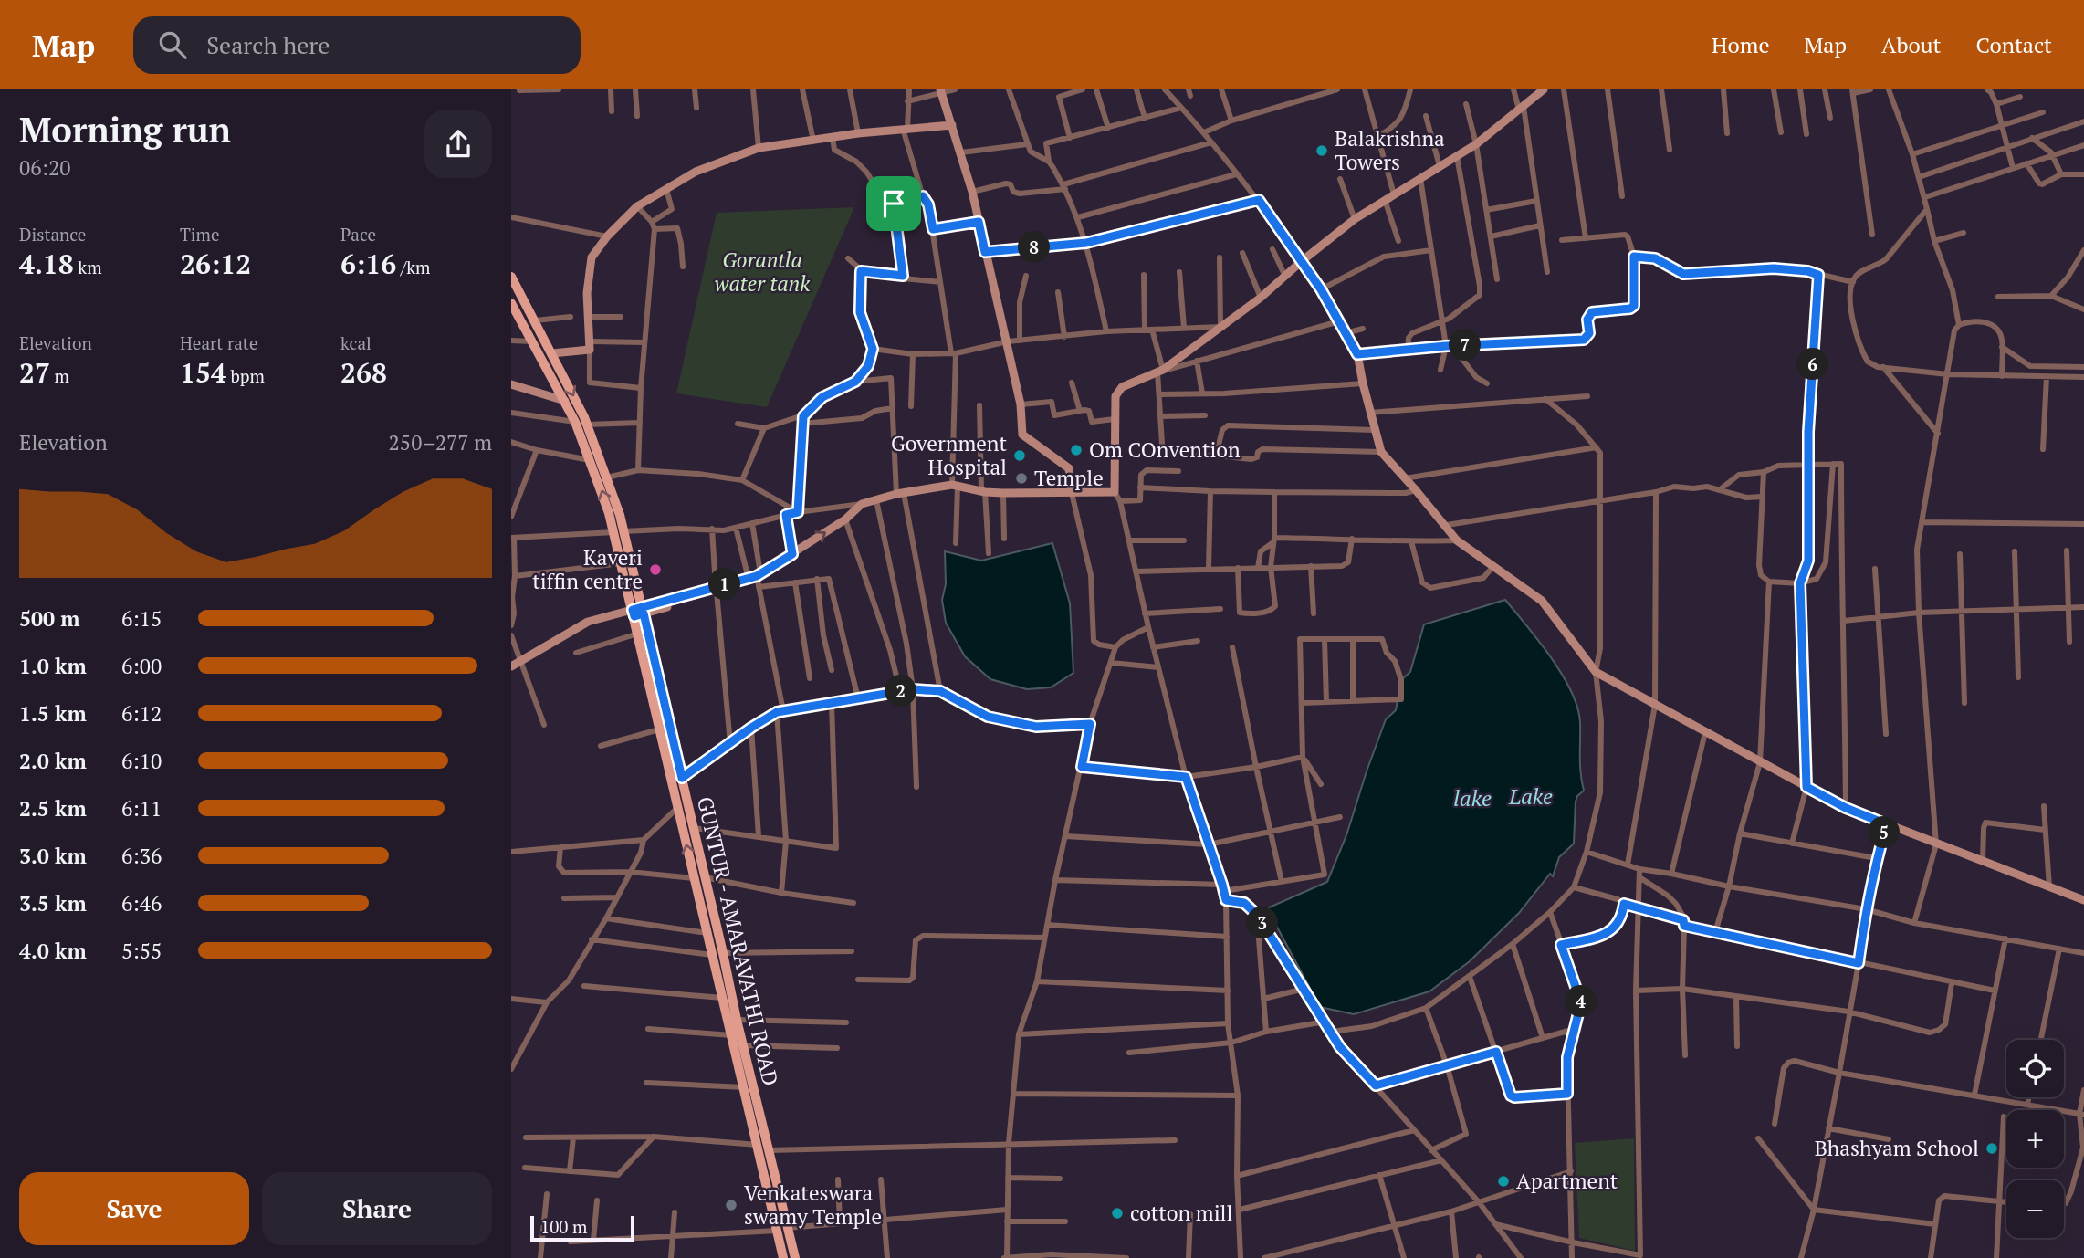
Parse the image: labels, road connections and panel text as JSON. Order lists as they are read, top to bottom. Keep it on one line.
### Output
{"streets":{"main road":["GUNTUR - AMARAVATHI ROAD"]},"water":["Lake","lake"],"parks":["Gorantla water tank"],"places":["Balakrishna Towers","Om COnvention","Government Hospital","Temple","Kaveri tiffin centre","Bhashyam School","Apartment","Venkateswara swamy Temple","cotton mill"],"scale_bar":"100 m","page":{"header":"Map","search":"Search here","nav":["Home","Map","About","Contact"],"heading":["Morning run","06:20"],"stats":[["Distance","4.18 km"],["Time","26:12"],["Pace","6:16 /km"],["Elevation","27 m"],["Heart rate","154 bpm"],["kcal","268"]],"pins":["8","7","6","1","2","5","3","4"],"chart":["Elevation","250–277 m"],"list":[{"name":"500 m","note":"6:15"},{"name":"1.0 km","note":"6:00"},{"name":"1.5 km","note":"6:12"},{"name":"2.0 km","note":"6:10"},{"name":"2.5 km","note":"6:11"},{"name":"3.0 km","note":"6:36"},{"name":"3.5 km","note":"6:46"},{"name":"4.0 km","note":"5:55"}],"map_buttons":["+","−"],"buttons":["Save","Share"],"scale":"100 m"}}
